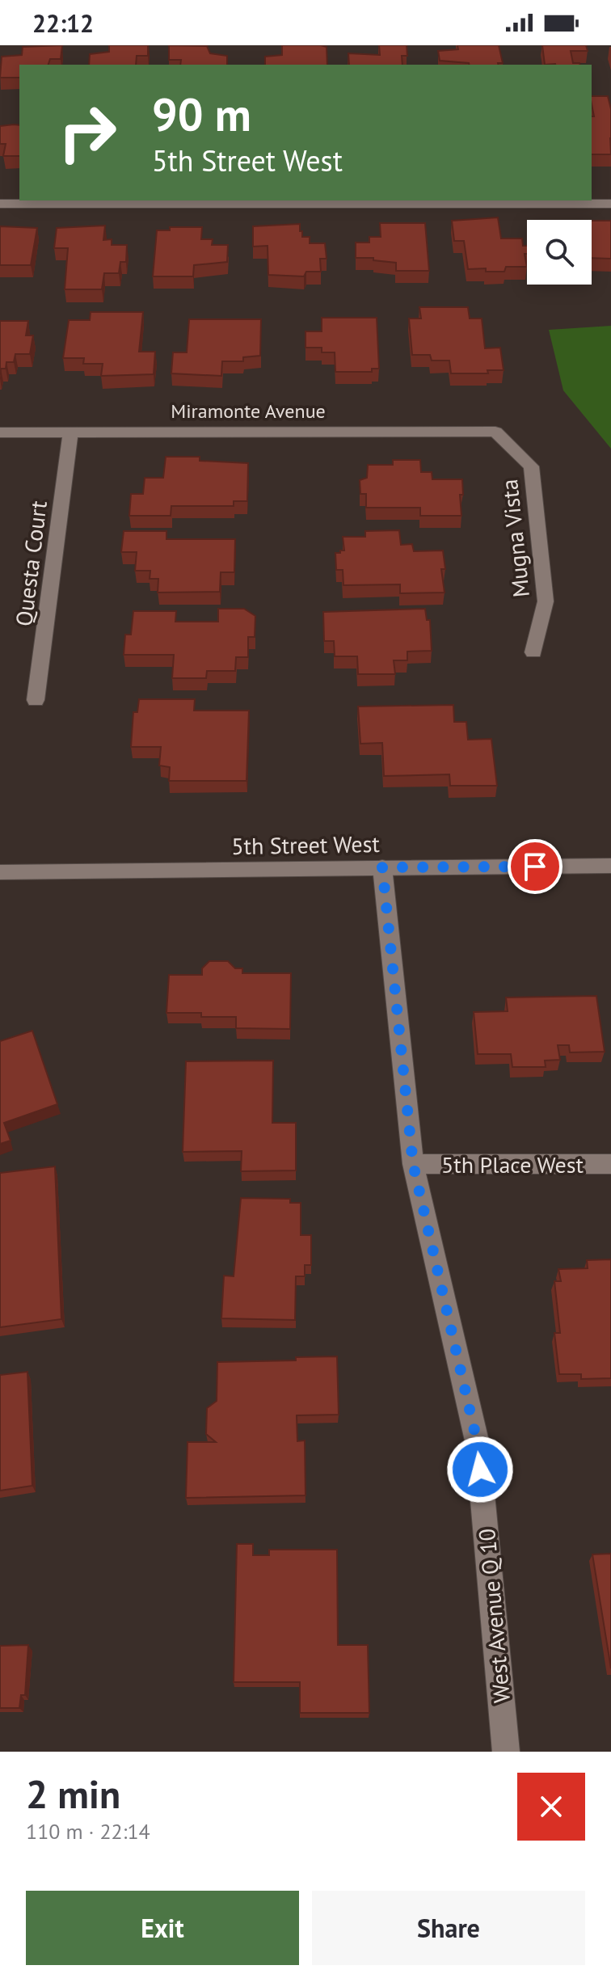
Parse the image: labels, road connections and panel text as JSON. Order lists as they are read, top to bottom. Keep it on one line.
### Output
{"streets":{"street":["Miramonte Avenue","Mugna Vista","Questa Court","5th Street West","5th Place West","West Avenue Q 10"]},"crossings":[["Miramonte Avenue","Mugna Vista"],["Miramonte Avenue","Questa Court"],["5th Street West","West Avenue Q 10"],["5th Place West","West Avenue Q 10"]],"page":{"status":"22:12","turn":["90 m","5th Street West"],"heading":["2 min","110 m · 22:14"],"buttons":["Exit","Share"]}}
